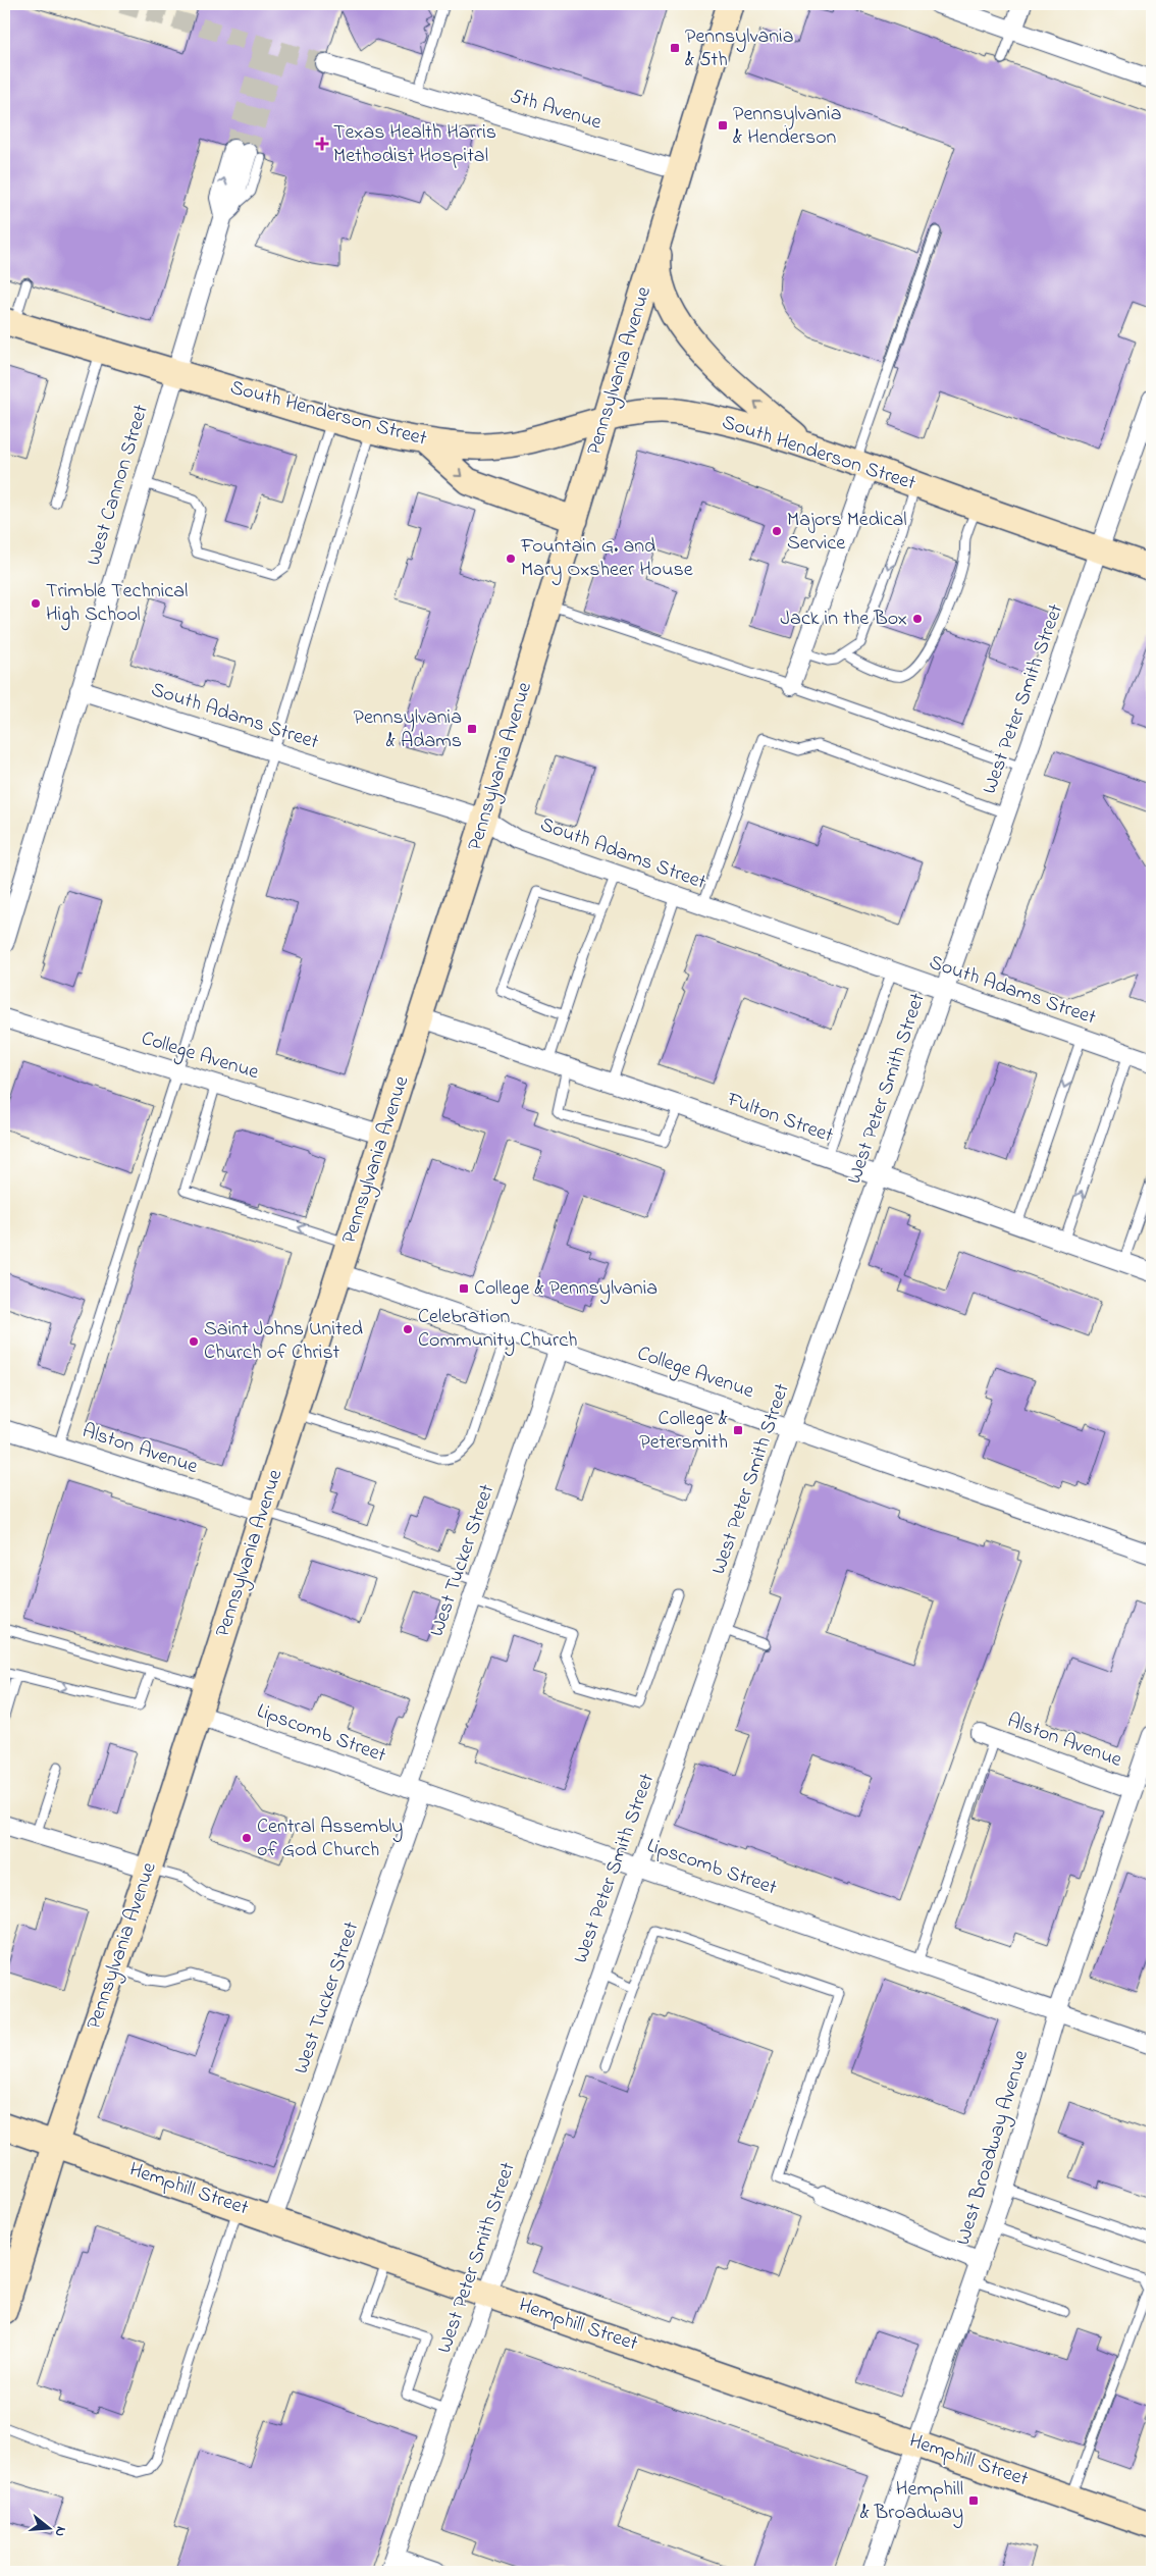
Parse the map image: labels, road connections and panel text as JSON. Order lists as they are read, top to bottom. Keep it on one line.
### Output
{"streets":{"street":["5th Avenue","Pennsylvania Avenue","South Henderson Street","West Cannon Street","West Peter Smith Street","South Adams Street","College Avenue","Fulton Street","Alston Avenue","West Tucker Street","Lipscomb Street","West Broadway Avenue","Hemphill Street"]},"crossings":[["5th Avenue","Pennsylvania Avenue"],["Pennsylvania Avenue","South Henderson Street"],["Pennsylvania Avenue","South Adams Street"],["Pennsylvania Avenue","College Avenue"],["Pennsylvania Avenue","Fulton Street"],["Pennsylvania Avenue","Alston Avenue"],["Pennsylvania Avenue","Lipscomb Street"],["Pennsylvania Avenue","Hemphill Street"],["South Henderson Street","West Cannon Street"],["South Henderson Street","West Peter Smith Street"],["West Cannon Street","South Adams Street"],["West Peter Smith Street","South Adams Street"],["West Peter Smith Street","College Avenue"],["West Peter Smith Street","Fulton Street"],["West Peter Smith Street","Lipscomb Street"],["West Peter Smith Street","Hemphill Street"],["College Avenue","West Tucker Street"],["Alston Avenue","West Broadway Avenue"],["West Tucker Street","Lipscomb Street"],["West Tucker Street","Hemphill Street"],["Lipscomb Street","West Broadway Avenue"],["West Broadway Avenue","Hemphill Street"]],"places":{"transit":["Pennsylvania & 5th","Pennsylvania & Henderson","Pennsylvania & Adams","College & Pennsylvania","College & Petersmith","Hemphill & Broadway"],"health":["Texas Health Harris Methodist Hospital"],"other":["Majors Medical Service","Fountain G. and Mary Oxsheer House","Trimble Technical High School","Jack in the Box","Celebration Community Church","Saint Johns United Church of Christ","Central Assembly of God Church"]},"north":"right"}
